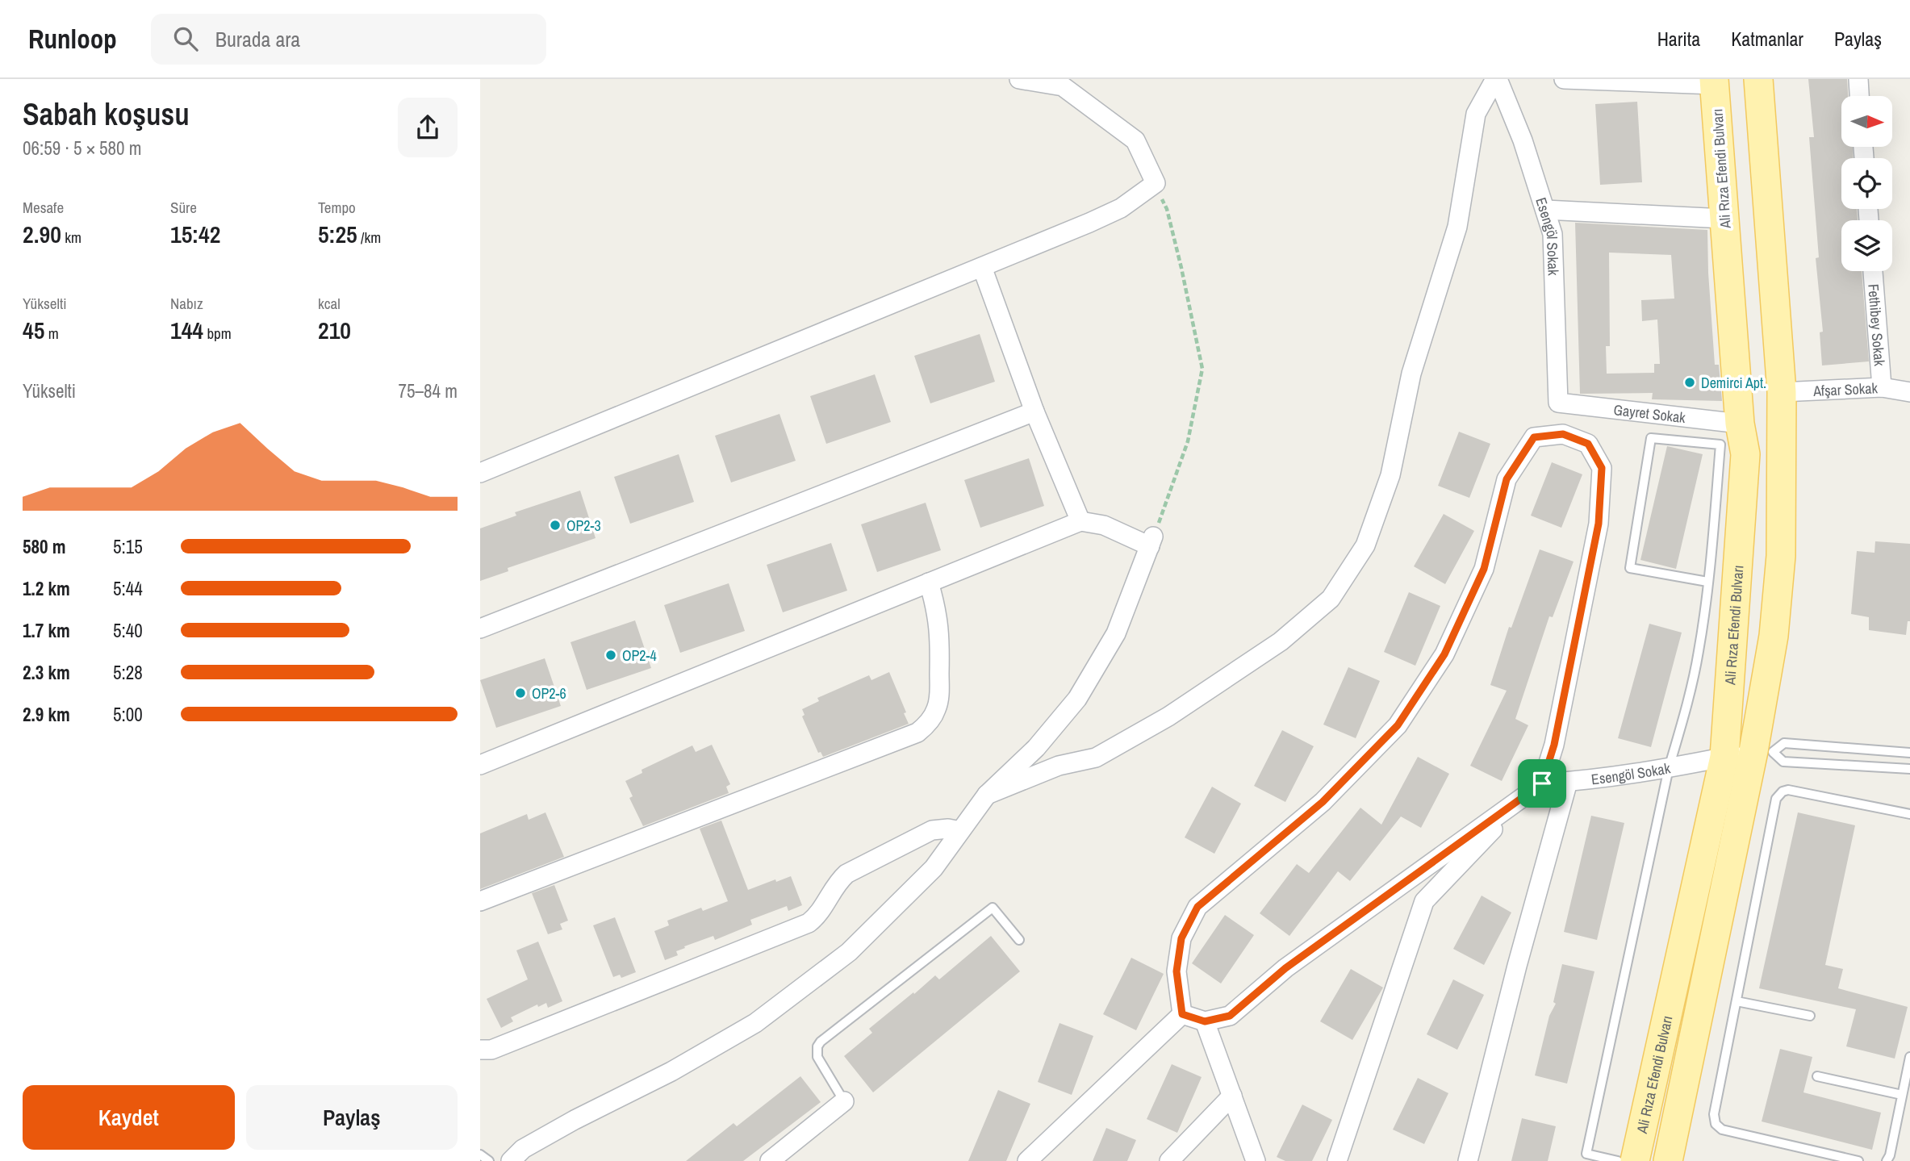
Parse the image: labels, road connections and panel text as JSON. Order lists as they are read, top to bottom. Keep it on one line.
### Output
{"streets":{"main road":["Ali Rıza Efendi Bulvarı"],"street":["Esengöl Sokak","Fethibey Sokak","Afşar Sokak","Gayret Sokak"]},"crossings":[["Ali Rıza Efendi Bulvarı","Esengöl Sokak"],["Ali Rıza Efendi Bulvarı","Gayret Sokak"],["Esengöl Sokak","Gayret Sokak"],["Fethibey Sokak","Afşar Sokak"]],"places":["Demirci Apt.","OP2-3","OP2-4","OP2-6"],"north":"right","page":{"header":"Runloop","search":"Burada ara","nav":["Harita","Katmanlar","Paylaş"],"heading":["Sabah koşusu","06:59 · 5 × 580 m"],"stats":[["Mesafe","2.90 km"],["Süre","15:42"],["Tempo","5:25 /km"],["Yükselti","45 m"],["Nabız","144 bpm"],["kcal","210"]],"chart":["Yükselti","75–84 m"],"list":[{"name":"580 m","note":"5:15"},{"name":"1.2 km","note":"5:44"},{"name":"1.7 km","note":"5:40"},{"name":"2.3 km","note":"5:28"},{"name":"2.9 km","note":"5:00"}],"buttons":["Kaydet","Paylaş"]}}
